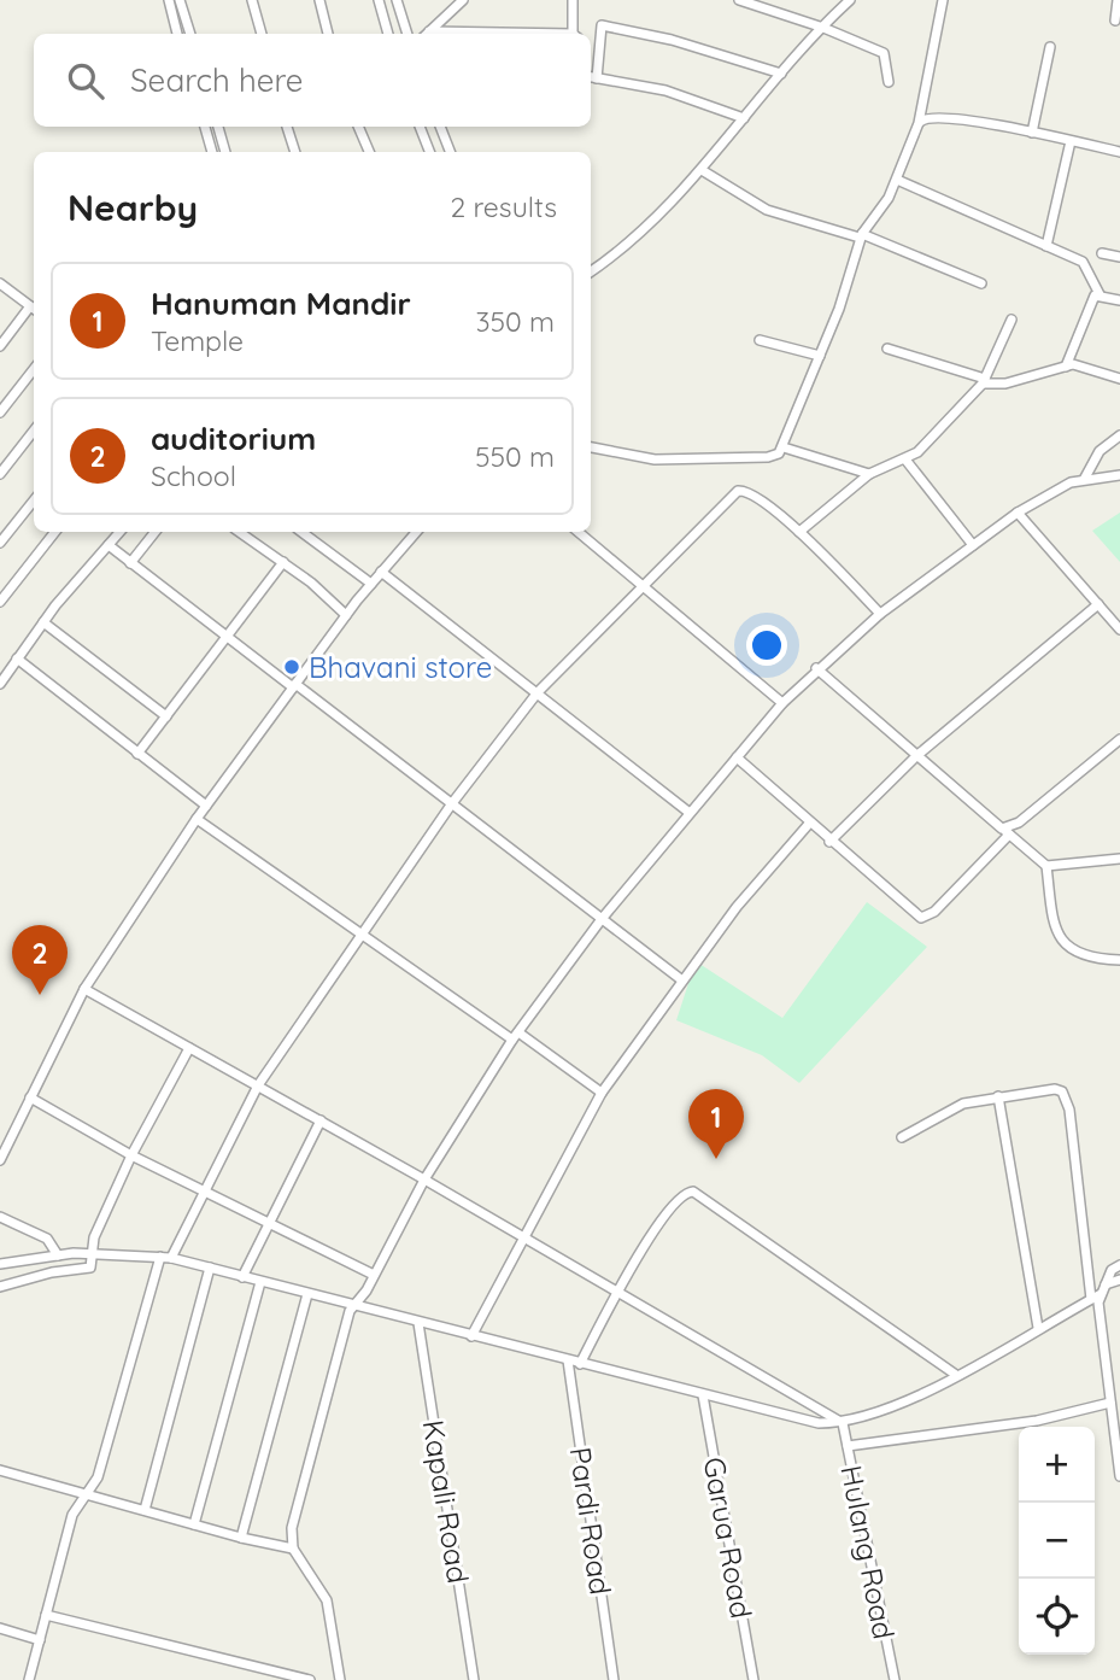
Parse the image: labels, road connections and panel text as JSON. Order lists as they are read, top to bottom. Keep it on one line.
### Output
{"streets":{"street":["Kapali Road","Pardi Road","Garua Road","Hulang Road"]},"places":["Bhavani store"],"page":{"search":"Search here","heading":["Nearby","2 results"],"list":[{"mark":"1","name":"Hanuman Mandir","note":"Temple","value":"350 m"},{"mark":"2","name":"auditorium","note":"School","value":"550 m"}],"pins":["2","1"],"map_buttons":["+","−"]}}
